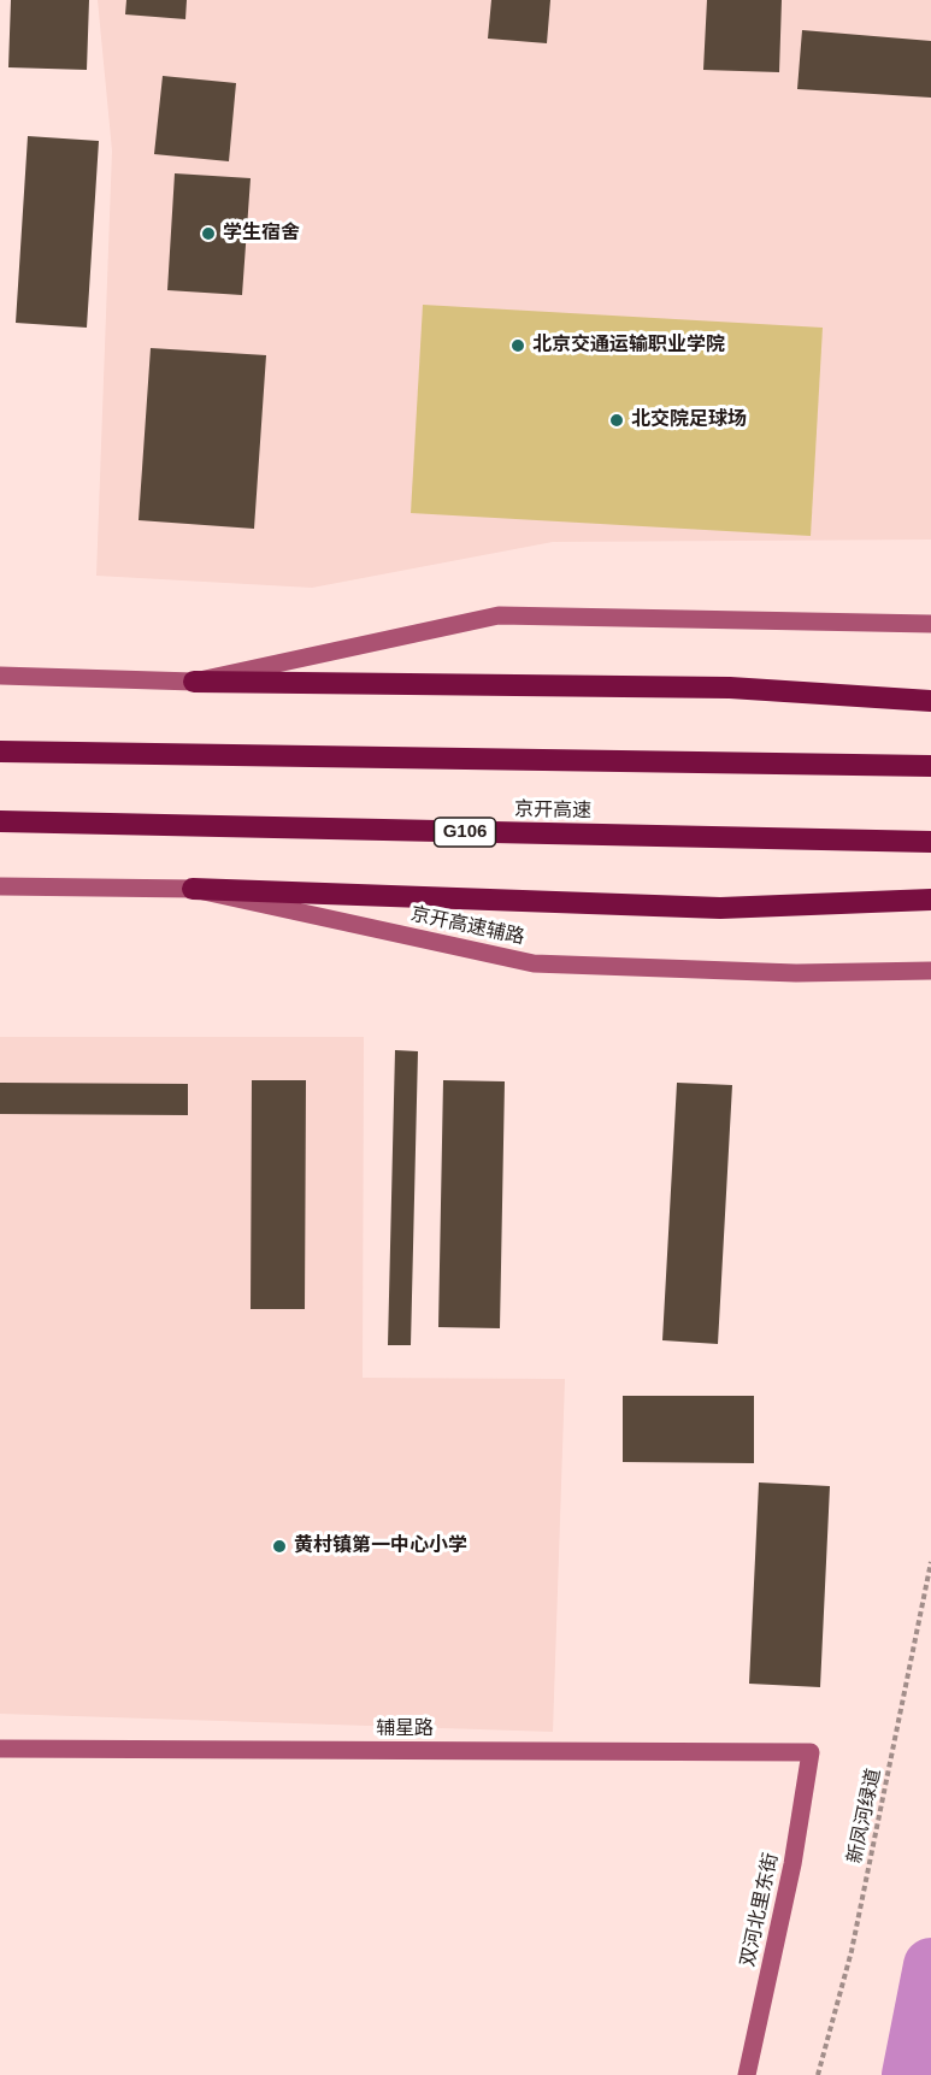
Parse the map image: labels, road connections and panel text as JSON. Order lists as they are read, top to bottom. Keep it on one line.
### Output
{"streets":{"highway":["京开高速","G106"],"main road":["京开高速辅路","辅星路","双河北里东街"],"path":["新凤河绿道"]},"crossings":[["辅星路","双河北里东街"]],"places":["学生宿舍","北京交通运输职业学院","北交院足球场","黄村镇第一中心小学"]}
